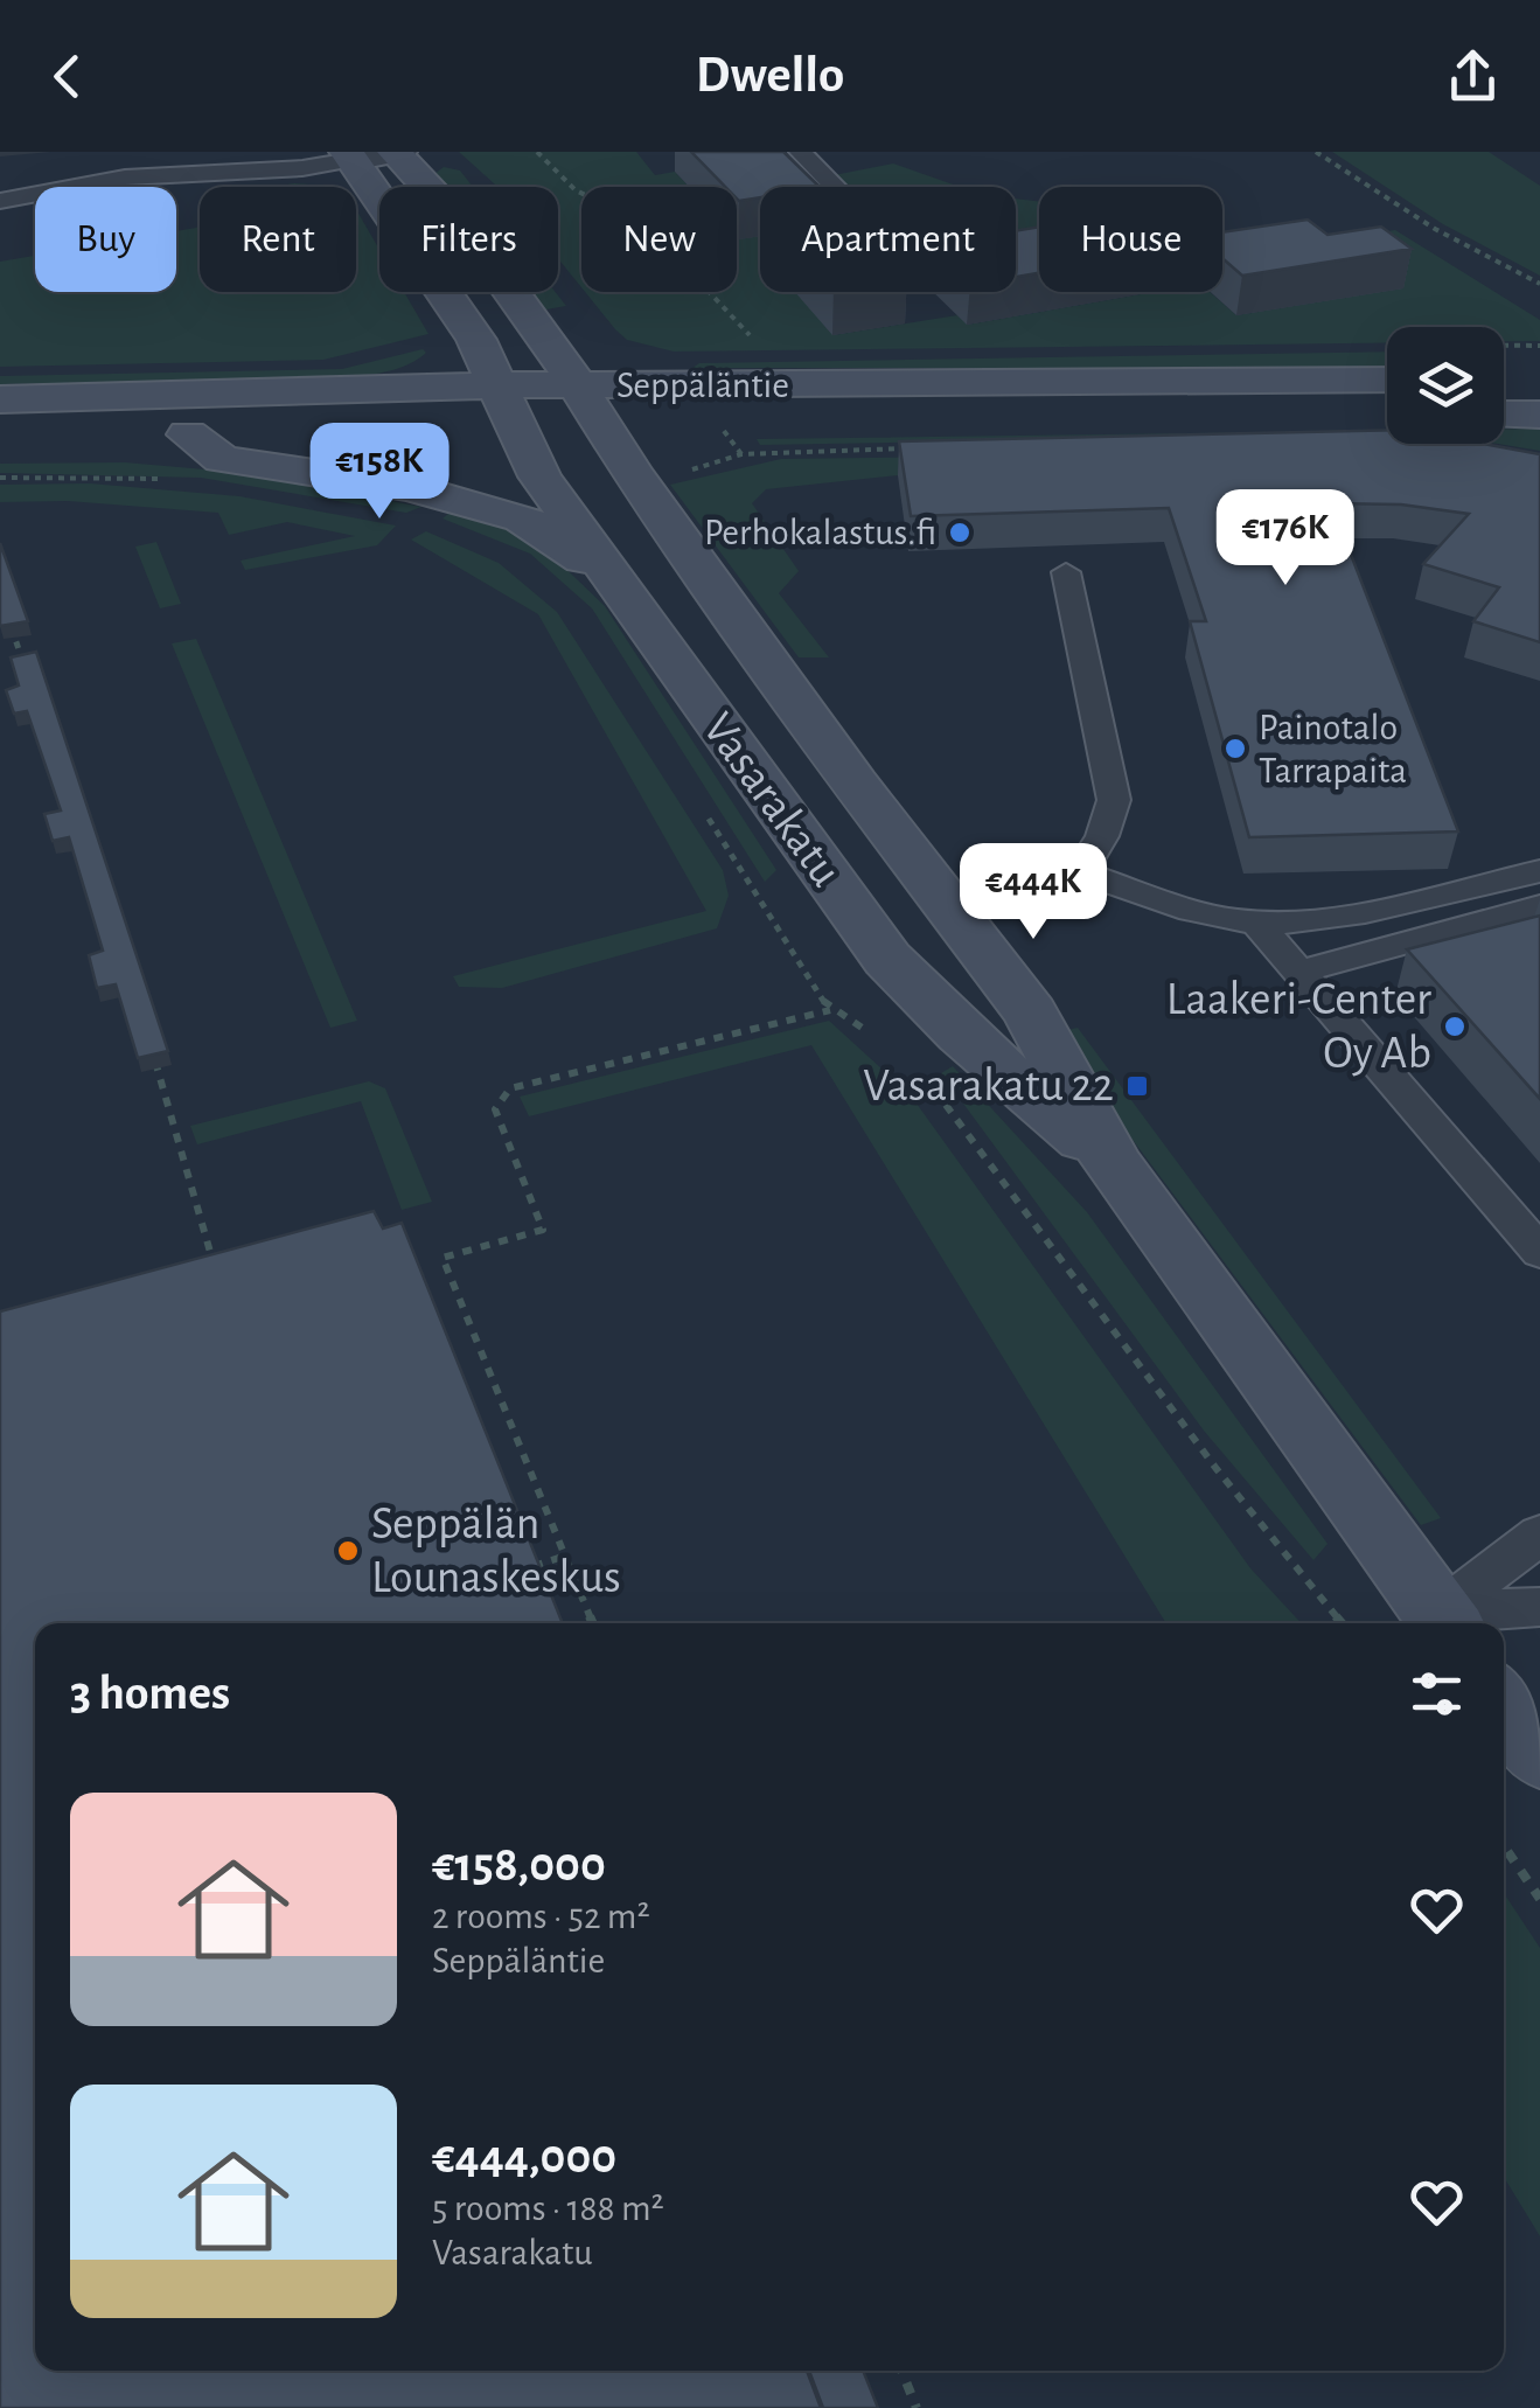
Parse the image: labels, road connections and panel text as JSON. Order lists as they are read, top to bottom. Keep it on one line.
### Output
{"streets":{"street":["Seppäläntie","Vasarakatu"]},"crossings":[["Seppäläntie","Vasarakatu"]],"places":{"other":["Perhokalastus.fi","Painotalo Tarrapaita","Laakeri-Center Oy Ab","Seppälän Lounaskeskus"],"transit":["Vasarakatu 22"]},"page":{"header":"Dwello","chip":["Buy","Rent","Filters","New","Apartment","House"],"price":["€158K","€176K","€444K"],"heading":"3 homes","list":[{"name":"€158,000","note":"2 rooms · 52 m² · Seppäläntie"},{"name":"€444,000","note":"5 rooms · 188 m² · Vasarakatu"}]}}
